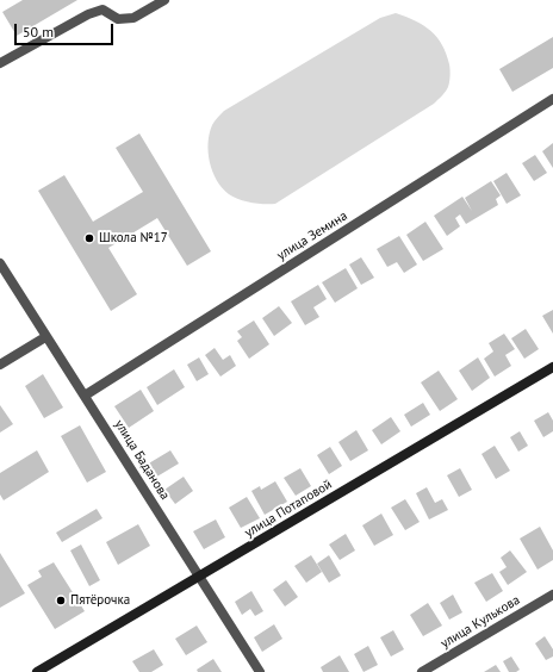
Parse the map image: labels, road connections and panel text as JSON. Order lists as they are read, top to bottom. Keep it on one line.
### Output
{"streets":{"main road":["улица Потаповой"],"street":["улица Земина","улица Баданова","улица Кулькова"]},"crossings":[["улица Земина","улица Баданова"],["улица Баданова","улица Потаповой"]],"places":["Школа №17","Пятёрочка"],"scale_bar":"50 m"}
